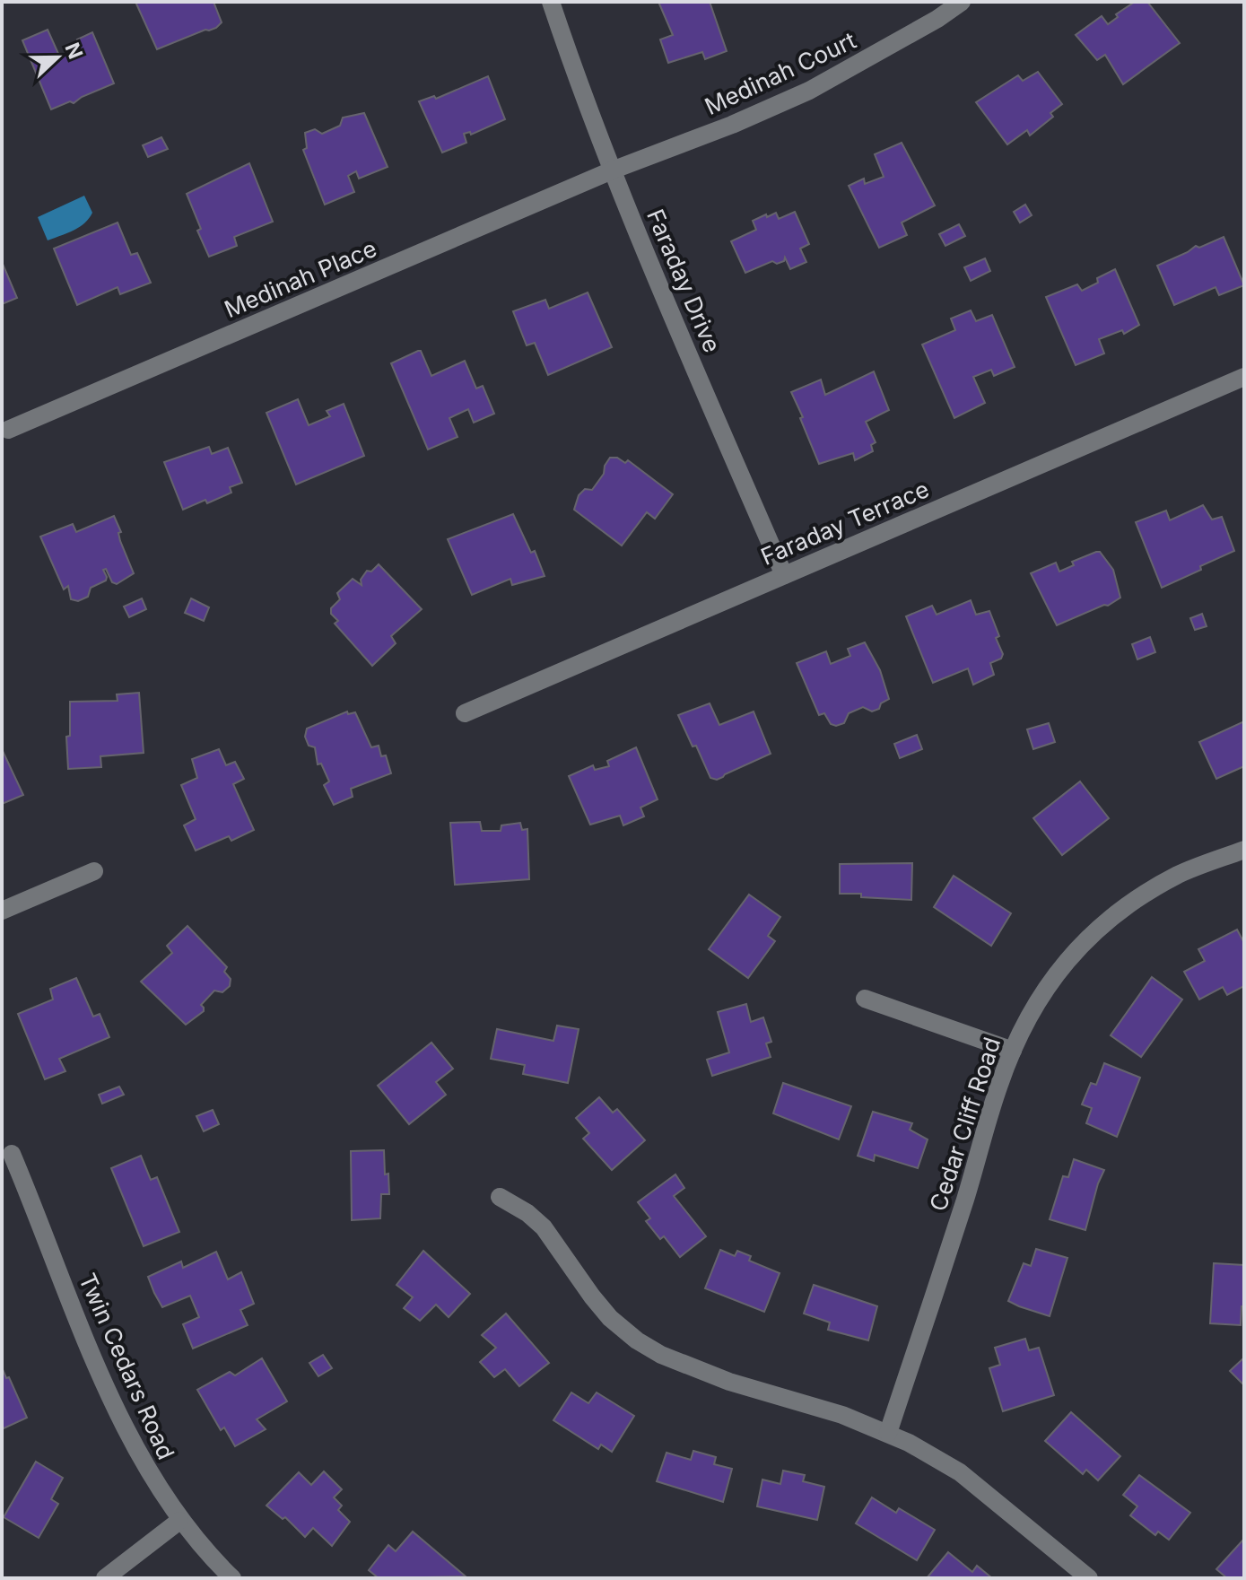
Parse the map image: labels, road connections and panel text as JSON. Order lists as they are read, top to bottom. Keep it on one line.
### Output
{"streets":{"street":["Medinah Court","Medinah Place","Faraday Drive","Faraday Terrace","Cedar Cliff Road","Twin Cedars Road"]},"crossings":[["Medinah Court","Medinah Place"],["Medinah Court","Faraday Drive"],["Medinah Place","Faraday Drive"],["Faraday Drive","Faraday Terrace"]],"north":"right"}
